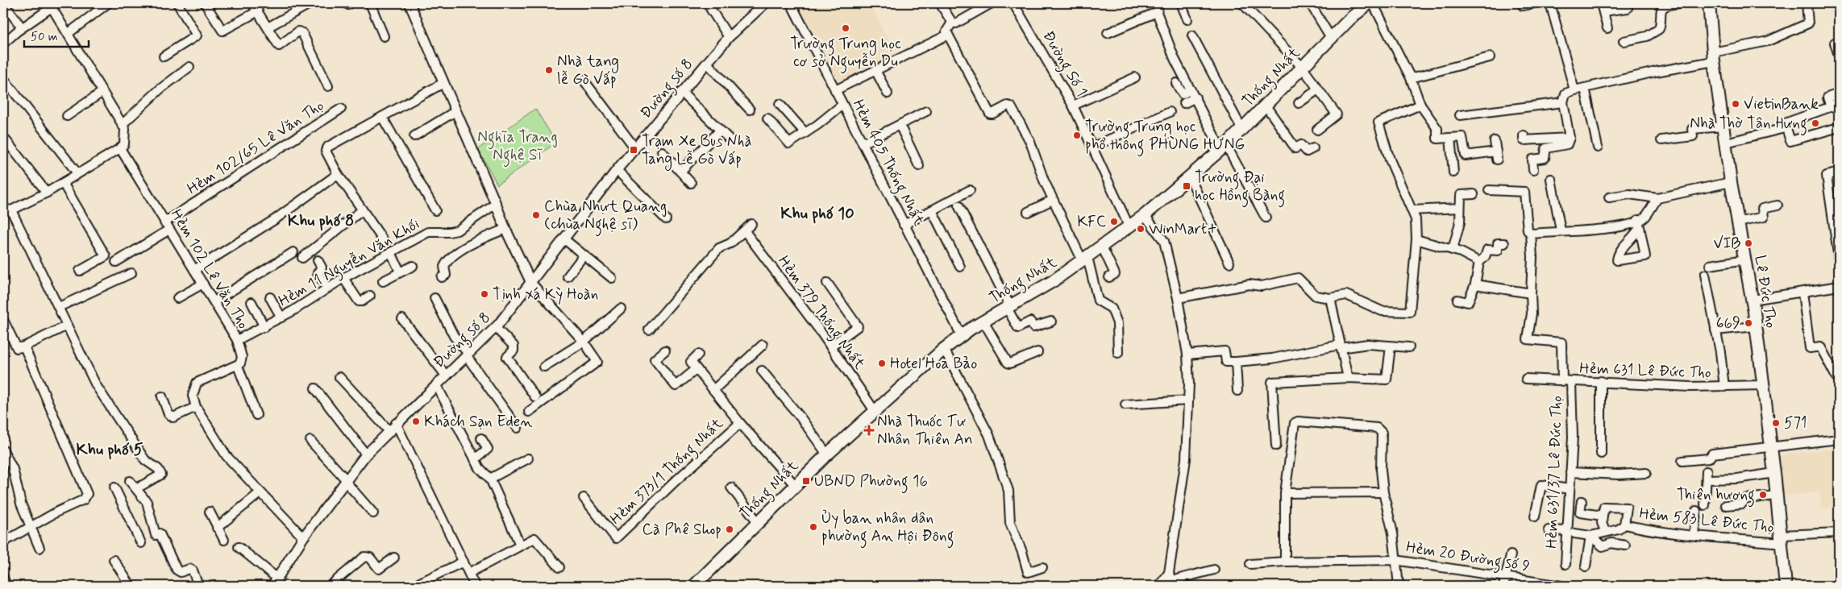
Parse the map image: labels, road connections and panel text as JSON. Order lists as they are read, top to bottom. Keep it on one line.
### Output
{"streets":{"main road":["Thống Nhất","Lê Đức Thọ"],"street":["Đường Số 1","Đường số 8","Hẻm 102/65 Lê Văn Thọ","Hẻm 405 Thống Nhất","Hẻm 11 Nguyễn Văn Khối","Hẻm 102 Lê Văn Thọ","Hẻm 379 Thống Nhất","Hẻm 631 Lê Đức Thọ","Hẻm 373/1 Thống Nhất","Hẻm 631/37 Lê Đức Thọ","Hẻm 583 Lê Đức Thọ","Hẻm 20 Đường số 9"]},"crossings":[["Đường Số 1","Thống Nhất"],["Thống Nhất","Hẻm 405 Thống Nhất"],["Thống Nhất","Hẻm 379 Thống Nhất"],["Hẻm 102/65 Lê Văn Thọ","Hẻm 102 Lê Văn Thọ"],["Hẻm 11 Nguyễn Văn Khối","Hẻm 102 Lê Văn Thọ"],["Lê Đức Thọ","Hẻm 631 Lê Đức Thọ"],["Lê Đức Thọ","Hẻm 583 Lê Đức Thọ"],["Hẻm 631 Lê Đức Thọ","Hẻm 631/37 Lê Đức Thọ"]],"districts":["Khu phố 10","Khu phố 8","Khu phố 5"],"parks":["Nghĩa Trang Nghệ Sĩ"],"places":{"other":["Trường Trung học cơ sở Nguyễn Du","Nhà tang lễ Gò Vấp","VietinBank","Nhà Thờ Tân Hưng","Trường Trung học phổ thông PHÙNG HƯNG","Chùa Nhựt Quang (chùa Nghệ sĩ)","KFC","WinMart+","VIB","Tịnh xá Kỳ Hoàn","669","Hotel Hoa Bảo","Khách Sạn Eden","571","Thiên hương","Ủy ban nhân dân phường An Hội Đông","Cà Phê Shop"],"transit":["Trạm Xe Bus Nhà Tang Lễ Gò Vấp","Trường Đại học Hồng Bàng","UBND Phường 16"],"health":["Nhà Thuốc Tư Nhân Thiên An"]},"scale_bar":"50 m"}
